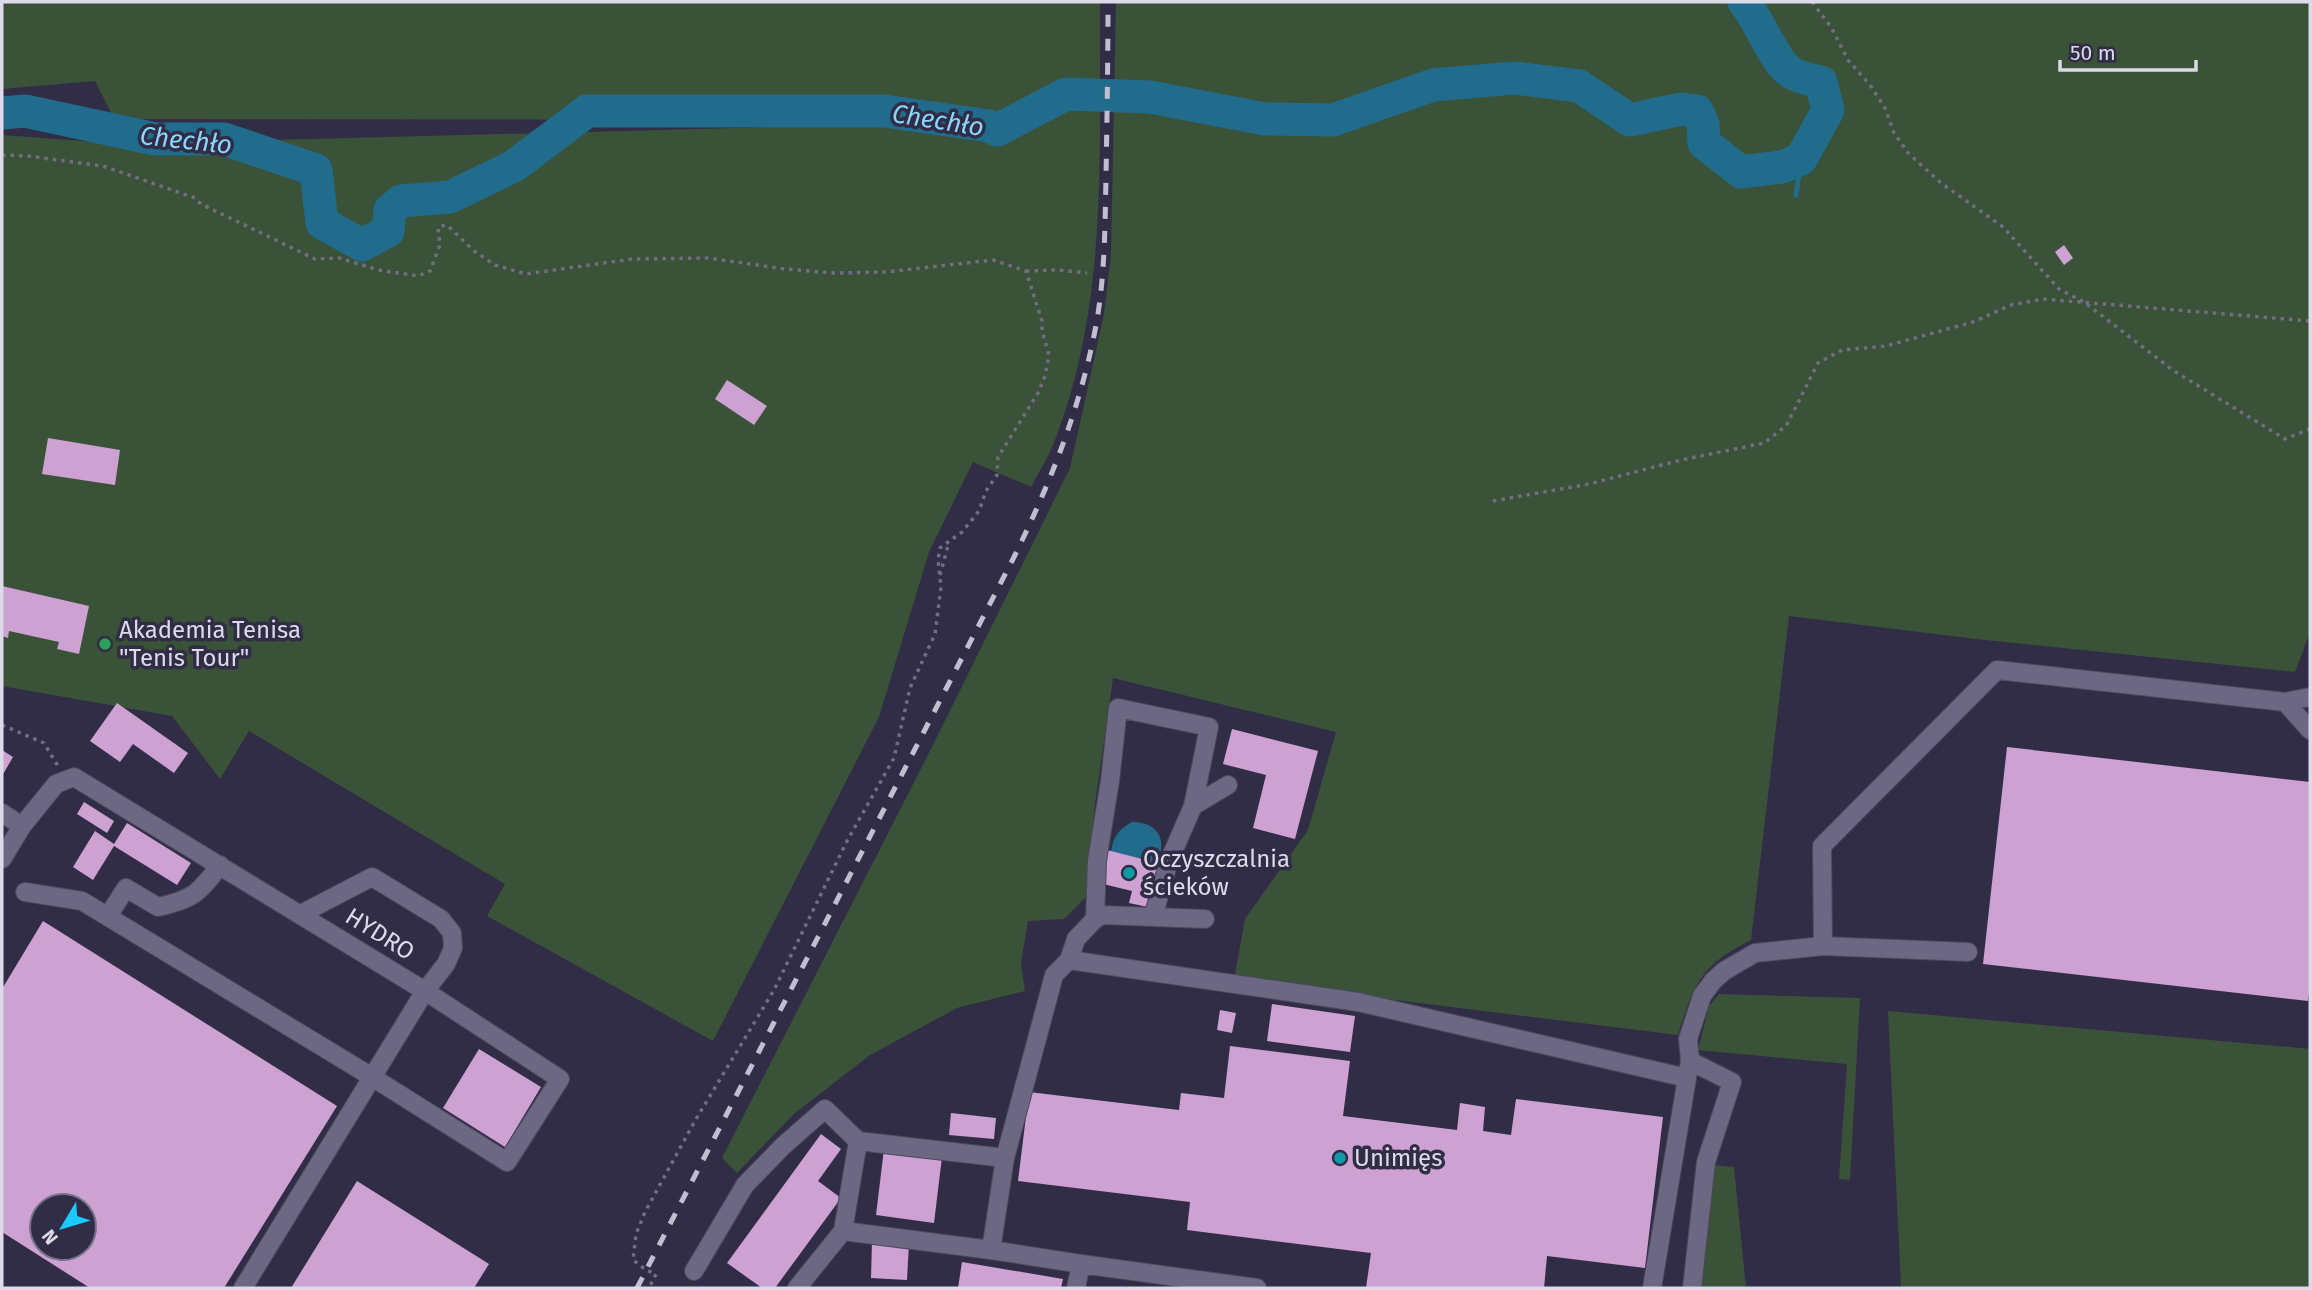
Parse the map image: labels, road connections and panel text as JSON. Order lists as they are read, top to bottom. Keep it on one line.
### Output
{"streets":{"lane":["HYDRO"]},"water":["Chechło"],"places":["Akademia Tenisa \"Tenis Tour\"","Oczyszczalnia ścieków","Unimięs"],"scale_bar":"50 m","north":"bottom left"}
